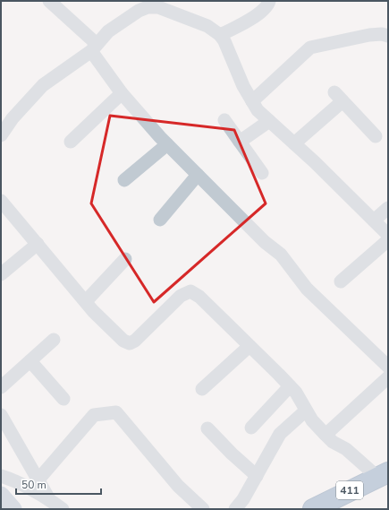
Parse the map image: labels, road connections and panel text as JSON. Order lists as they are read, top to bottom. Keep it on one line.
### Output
{"streets":{"highway":["411"]},"scale_bar":"50 m"}
